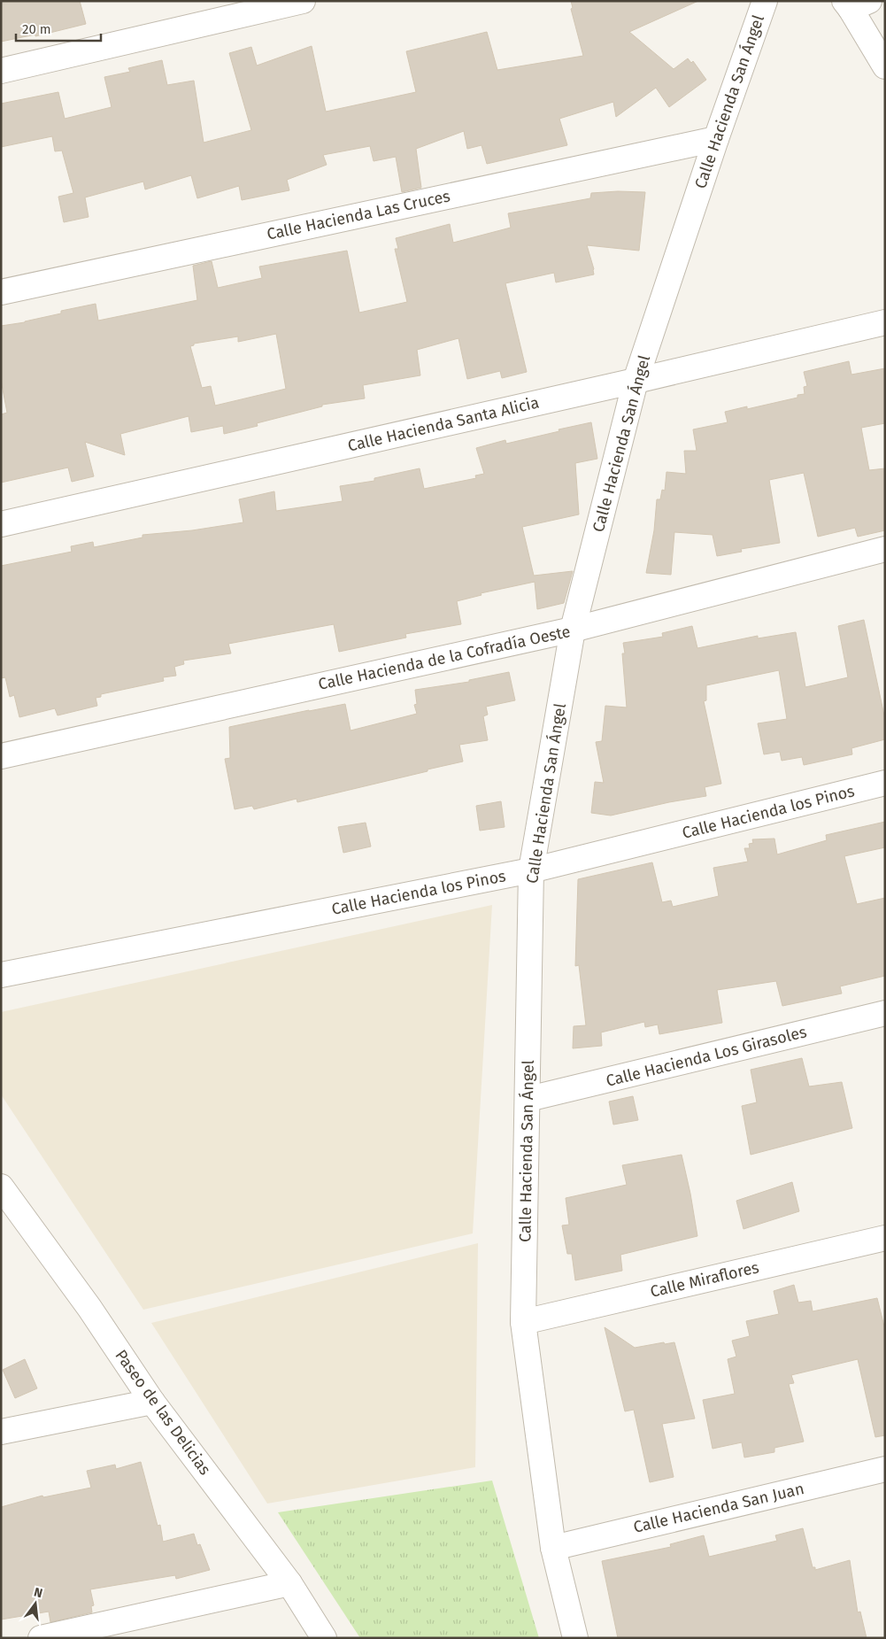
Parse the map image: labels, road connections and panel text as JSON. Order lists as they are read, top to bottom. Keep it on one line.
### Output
{"streets":{"street":["Calle Hacienda San Ángel","Calle Hacienda Las Cruces","Calle Hacienda Santa Alicia","Calle Hacienda de la Cofradía Oeste","Calle Hacienda los Pinos","Calle Hacienda Los Girasoles","Calle Miraflores","Paseo de las Delicias","Calle Hacienda San Juan"]},"crossings":[["Calle Hacienda San Ángel","Calle Hacienda Las Cruces"],["Calle Hacienda San Ángel","Calle Hacienda Santa Alicia"],["Calle Hacienda San Ángel","Calle Hacienda de la Cofradía Oeste"],["Calle Hacienda San Ángel","Calle Hacienda los Pinos"],["Calle Hacienda San Ángel","Calle Hacienda Los Girasoles"],["Calle Hacienda San Ángel","Calle Miraflores"],["Calle Hacienda San Ángel","Calle Hacienda San Juan"]],"scale_bar":"20 m","north":"top"}
